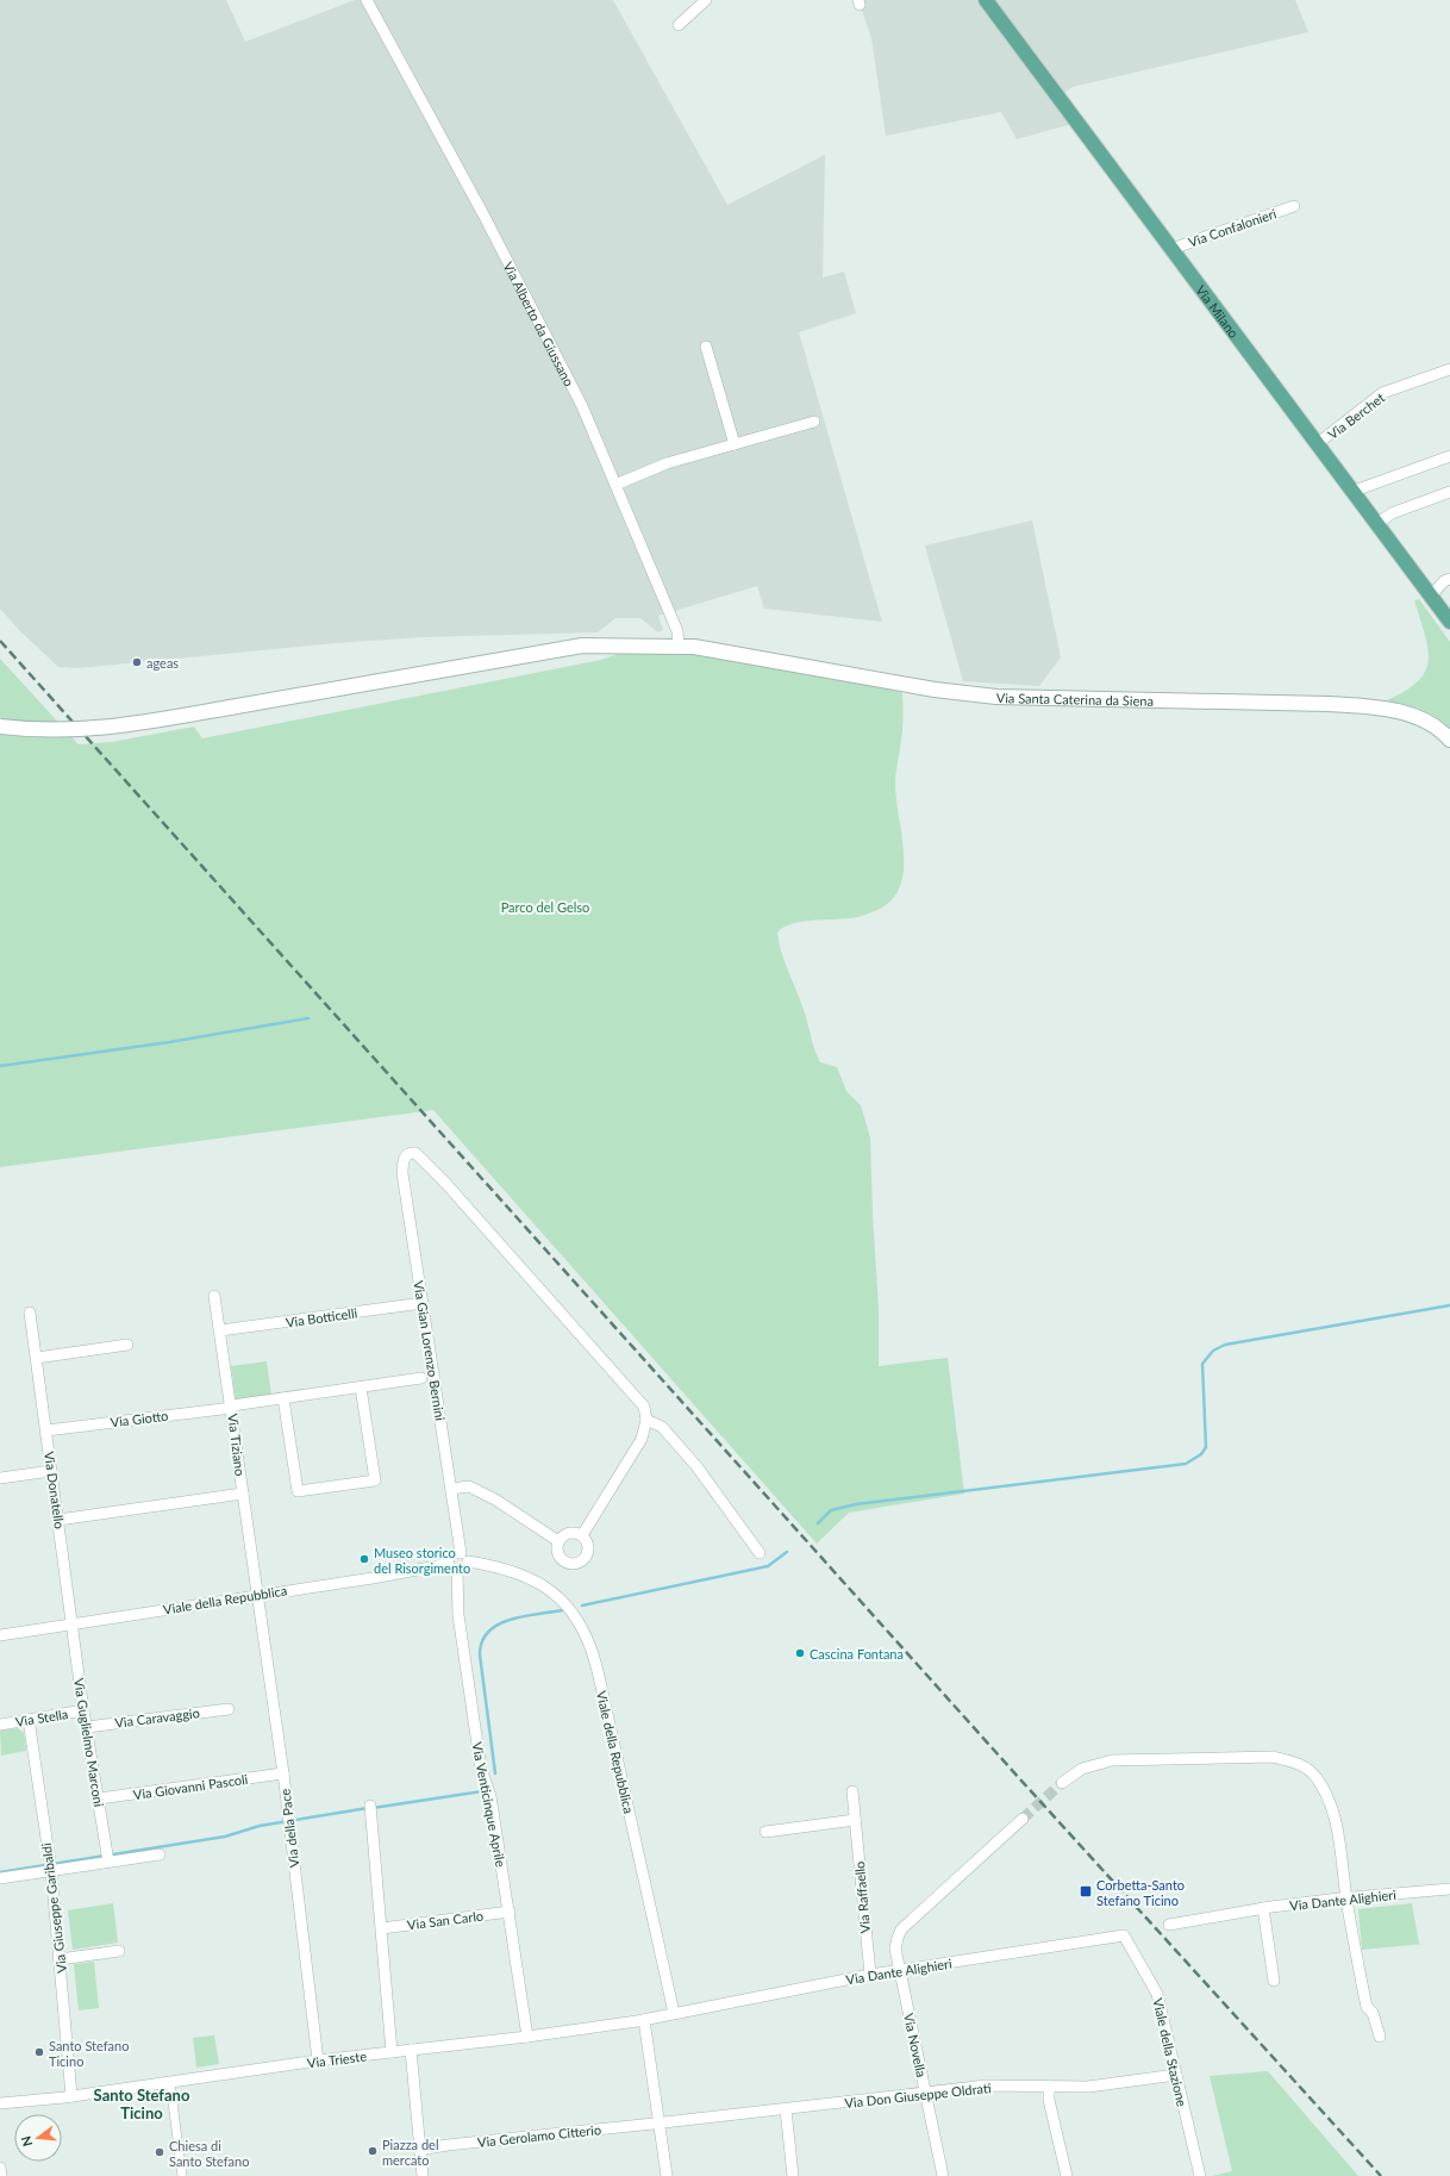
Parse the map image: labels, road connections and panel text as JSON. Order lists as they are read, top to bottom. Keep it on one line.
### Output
{"streets":{"main road":["Via Milano"],"street":["Via Confalonieri","Via Alberto da Giussano","Via Berchet","Via Santa Caterina da Siena","Via Botticelli","Via Gian Lorenzo Bernini","Via Giotto","Via Tiziano","Via Donatello","Viale della Repubblica","Via Stella","Via Caravaggio","Via Guglielmo Marconi","Via Giovanni Pascoli","Via Venticinque Aprile","Via della Pace","Via Raffaello","Via Dante Alighieri","Via Giuseppe Garibaldi","Via San Carlo","Via Novella","Viale della Stazione","Via Trieste","Via Don Giuseppe Oldrati","Via Gerolamo Citterio"]},"crossings":[["Via Confalonieri","Via Milano"],["Via Milano","Via Berchet"],["Via Alberto da Giussano","Via Santa Caterina da Siena"],["Via Botticelli","Via Gian Lorenzo Bernini"],["Via Botticelli","Via Tiziano"],["Via Gian Lorenzo Bernini","Viale della Repubblica"],["Via Gian Lorenzo Bernini","Via Venticinque Aprile"],["Via Giotto","Via Tiziano"],["Via Giotto","Via Donatello"],["Via Tiziano","Viale della Repubblica"],["Via Tiziano","Via della Pace"],["Via Donatello","Viale della Repubblica"],["Via Donatello","Via Guglielmo Marconi"],["Viale della Repubblica","Via Guglielmo Marconi"],["Viale della Repubblica","Via Venticinque Aprile"],["Viale della Repubblica","Via della Pace"],["Viale della Repubblica","Via Dante Alighieri"],["Viale della Repubblica","Via Trieste"],["Via Stella","Via Guglielmo Marconi"],["Via Stella","Via Giuseppe Garibaldi"],["Via Caravaggio","Via Guglielmo Marconi"],["Via Guglielmo Marconi","Via Giovanni Pascoli"],["Via Giovanni Pascoli","Via della Pace"],["Via Venticinque Aprile","Via San Carlo"],["Via Venticinque Aprile","Via Trieste"],["Via della Pace","Via Trieste"],["Via Raffaello","Via Dante Alighieri"],["Via Dante Alighieri","Via Novella"],["Via Dante Alighieri","Viale della Stazione"],["Via Dante Alighieri","Via Trieste"],["Via Giuseppe Garibaldi","Via Trieste"],["Via Novella","Via Don Giuseppe Oldrati"],["Viale della Stazione","Via Don Giuseppe Oldrati"],["Via Don Giuseppe Oldrati","Via Gerolamo Citterio"]],"districts":["Santo Stefano Ticino"],"parks":["Parco del Gelso"],"places":{"other":["ageas","Museo storico del Risorgimento","Cascina Fontana","Santo Stefano Ticino","Piazza del mercato","Chiesa di Santo Stefano"],"transit":["Corbetta-Santo Stefano Ticino"]},"north":"left"}
